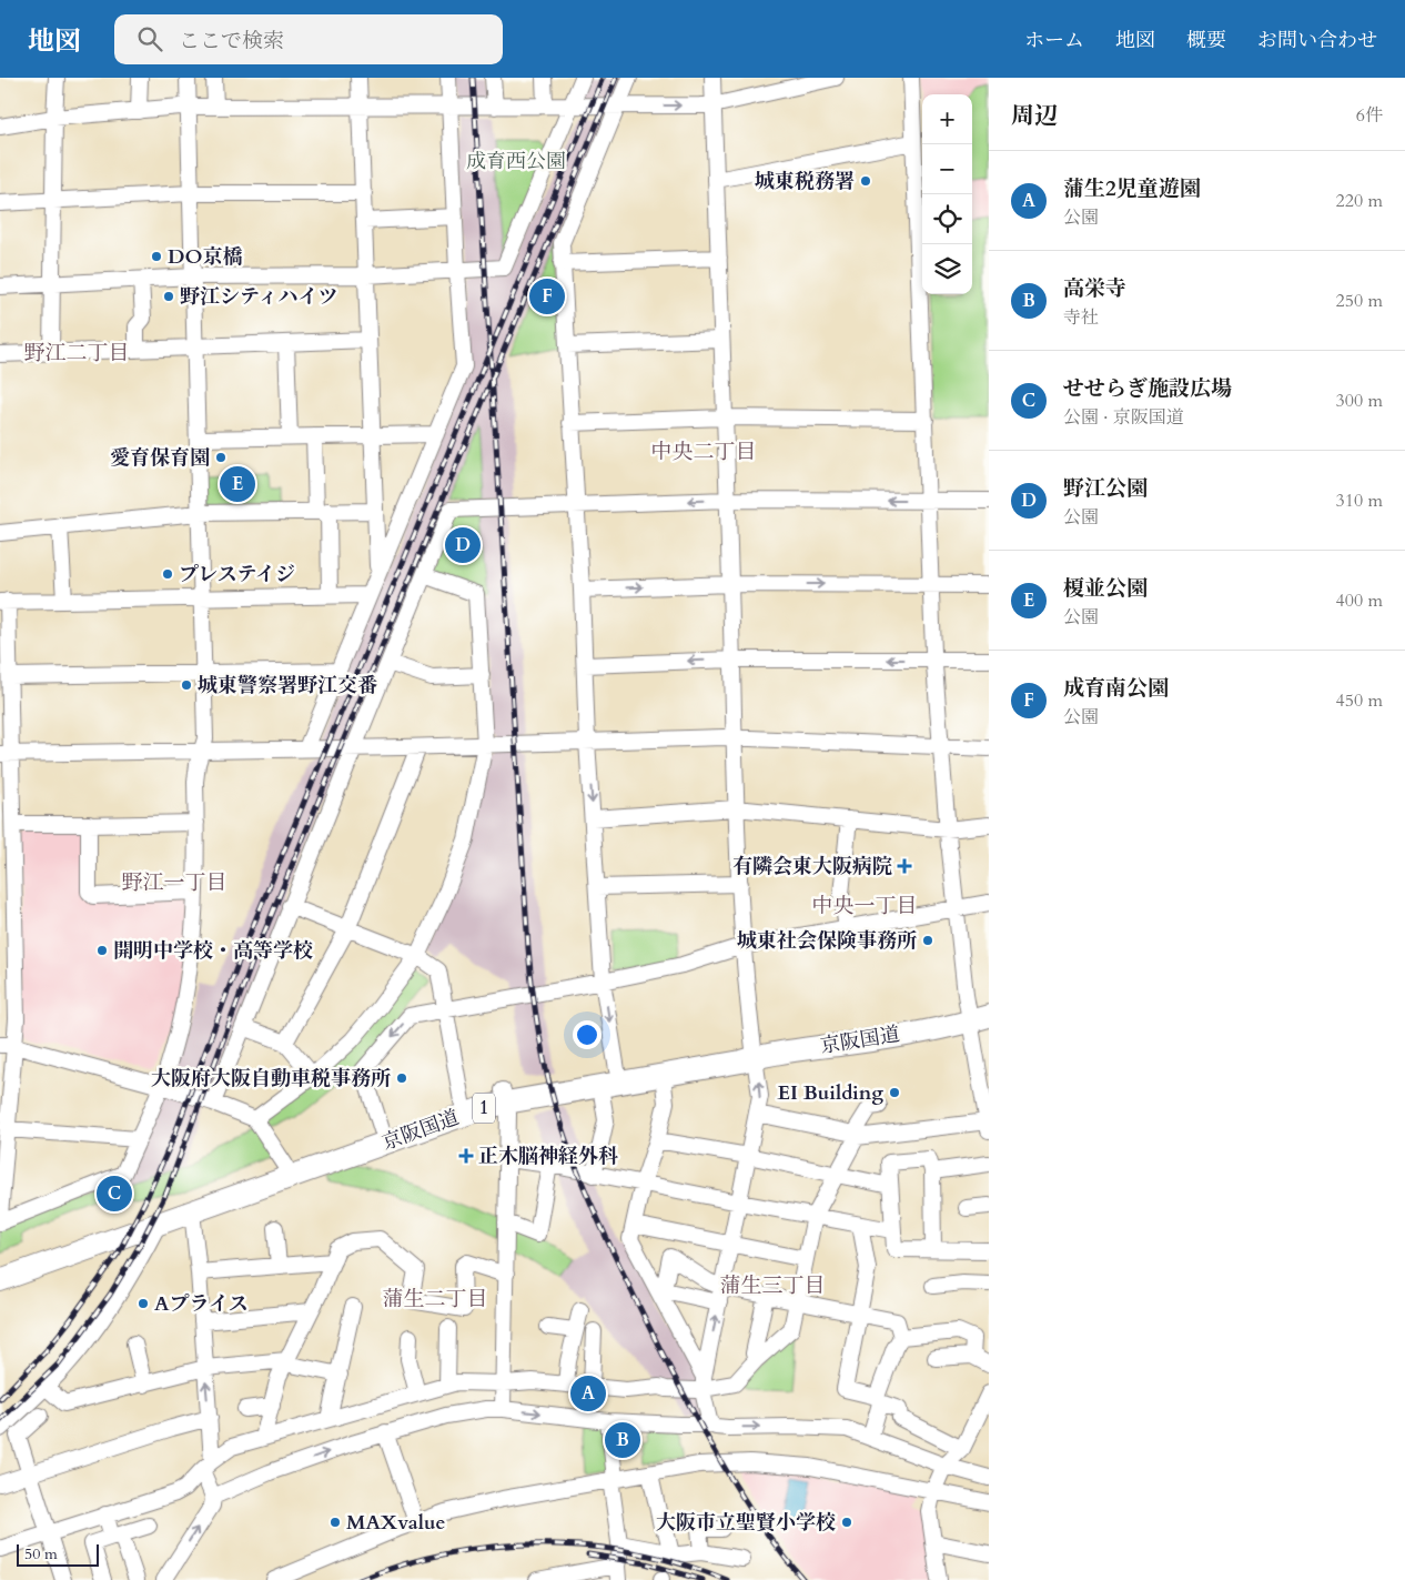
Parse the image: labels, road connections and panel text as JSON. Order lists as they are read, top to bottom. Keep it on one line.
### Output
{"streets":{"highway":["京阪国道","1"]},"districts":["野江二丁目","中央二丁目","野江一丁目","中央一丁目","蒲生三丁目","蒲生二丁目"],"parks":["成育西公園"],"places":{"other":["城東税務署","DO京橋","野江シティハイツ","愛育保育園","プレステイジ","城東警察署野江交番","城東社会保険事務所","開明中学校・高等学校","大阪府大阪自動車税事務所","EI Building","Aプライス","MAXvalue","大阪市立聖賢小学校"],"health":["有隣会東大阪病院","正木脳神経外科"]},"scale_bar":"50 m","page":{"header":"地図","search":"ここで検索","nav":["ホーム","地図","概要","お問い合わせ"],"heading":["周辺","6件"],"map_buttons":["+","−"],"list":[{"mark":"A","name":"蒲生2児童遊園","note":"公園","value":"220 m"},{"mark":"B","name":"高栄寺","note":"寺社","value":"250 m"},{"mark":"C","name":"せせらぎ施設広場","note":"公園 · 京阪国道","value":"300 m"},{"mark":"D","name":"野江公園","note":"公園","value":"310 m"},{"mark":"E","name":"榎並公園","note":"公園","value":"400 m"},{"mark":"F","name":"成育南公園","note":"公園","value":"450 m"}],"pins":["F","E","D","C","A","B"],"scale":"50 m"}}
